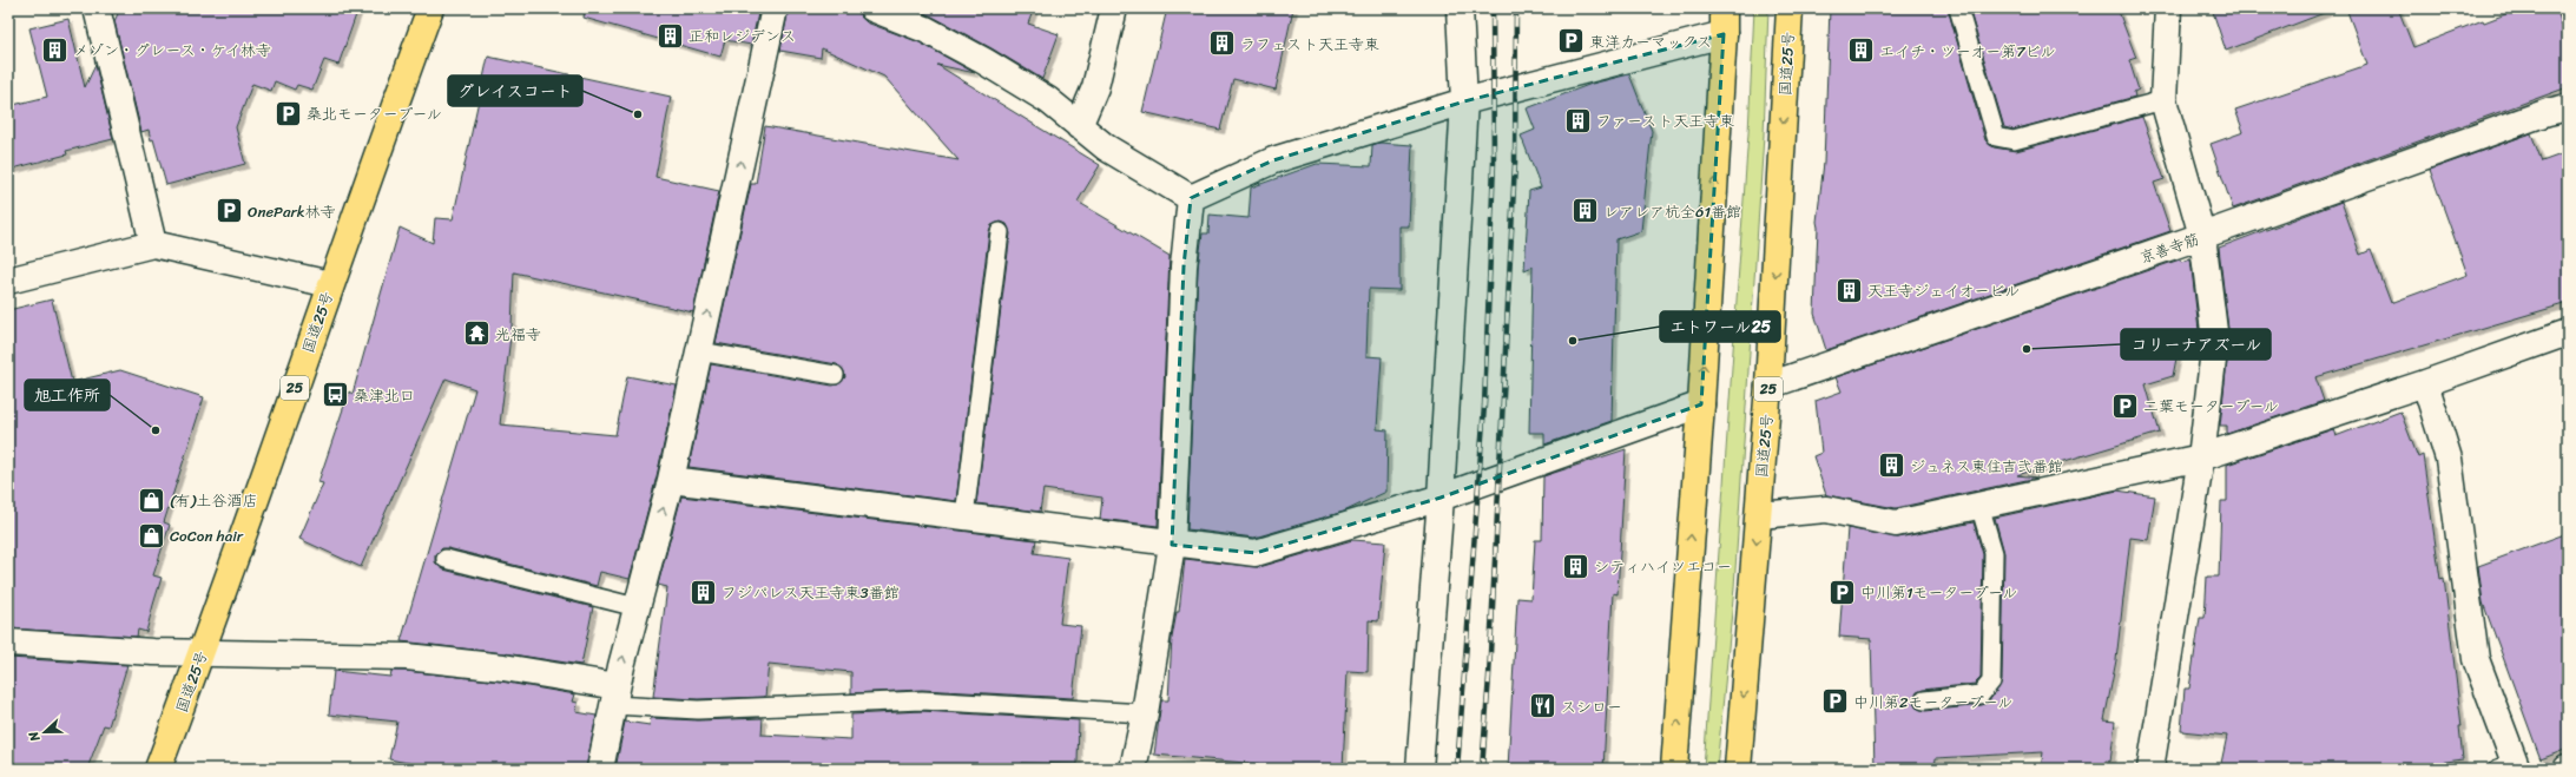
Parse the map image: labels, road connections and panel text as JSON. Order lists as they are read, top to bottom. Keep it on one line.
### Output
{"streets":{"highway":["国道25号","25"],"street":["京善寺筋"]},"crossings":[["国道25号","京善寺筋"]],"places":{"building":["正和レジデンス","ラフェスト天王寺東","メゾン・グレース・ケイ林寺","エイチ・ツーオー第7ビル","ファースト天王寺東","レアレア杭全61番館","天王寺ジェイオービル","ジュネス東住吉弐番館","シティハイツエコー","フジパレス天王寺東3番館"],"parking":["東洋カーマックス","桑北モータープール","OnePark林寺","二葉モータープール","中川第1モータープール","中川第2モータープール"],"other":["グレイスコート","エトワール25","コリーナアズール","旭工作所"],"temple":["光福寺"],"bus stop":["桑津北口"],"shop":["(有)土谷酒店","CoCon hair"],"restaurant":["スシロー"]},"north":"left"}
